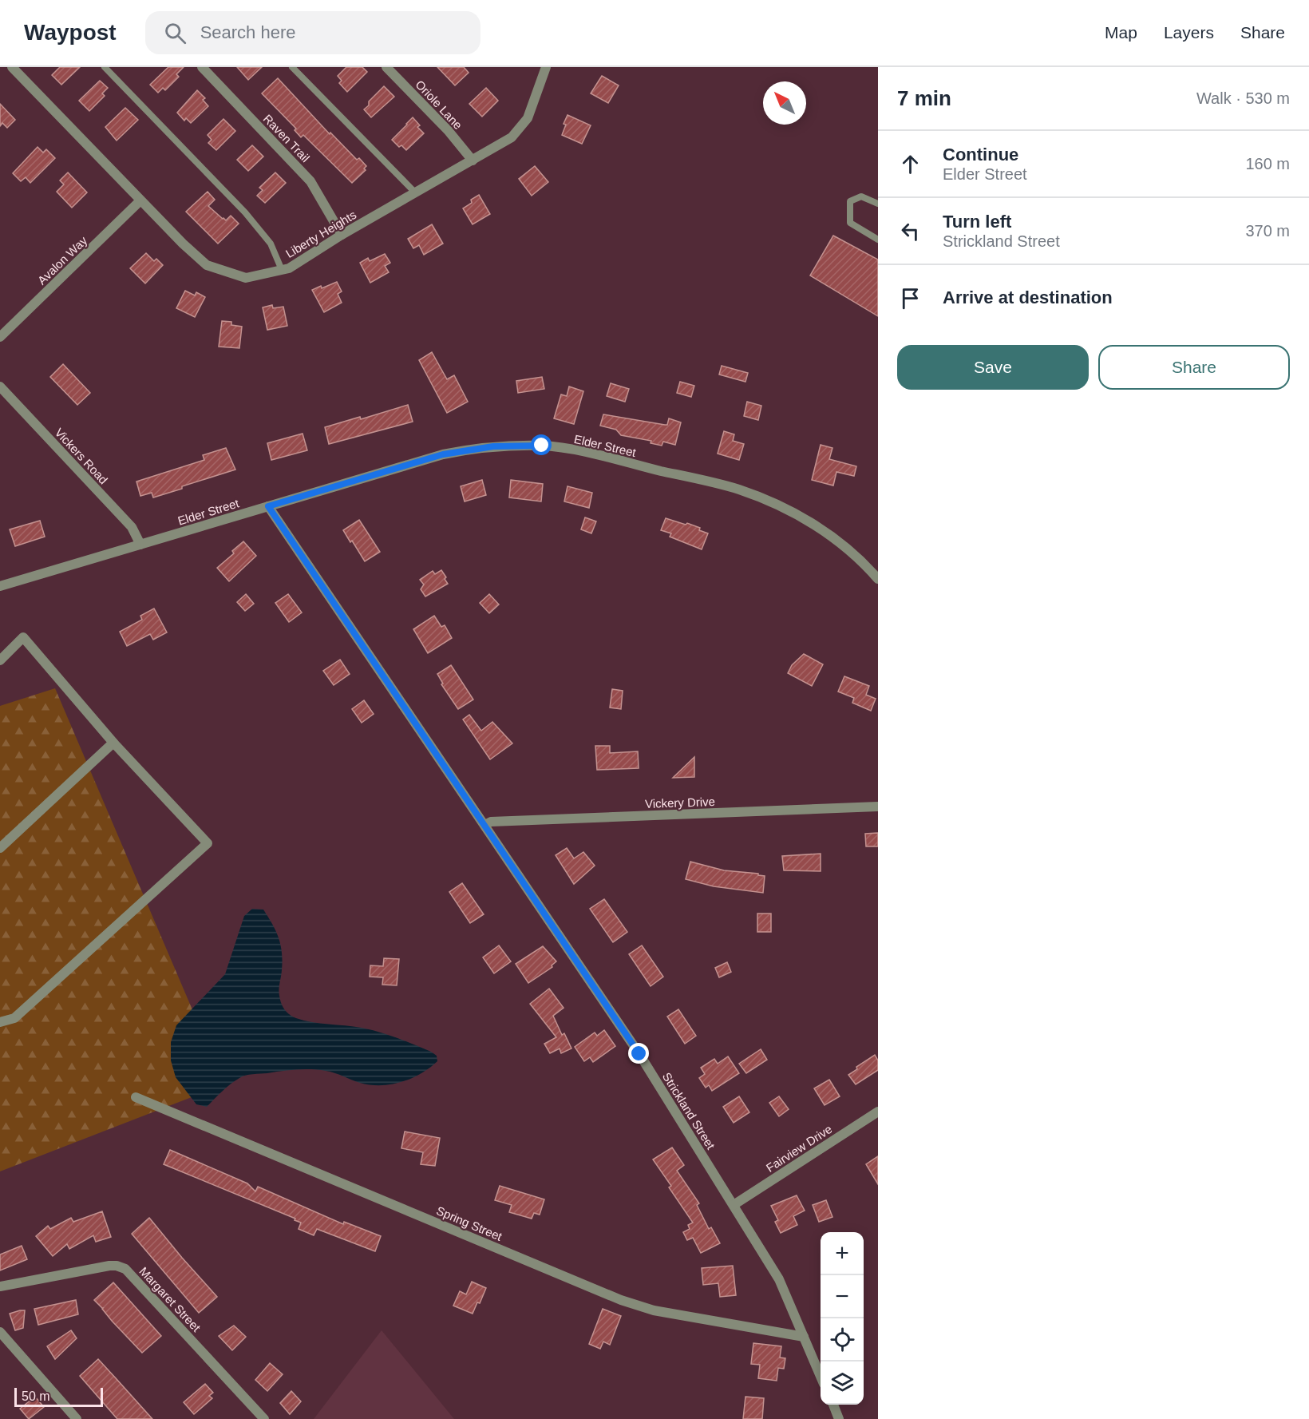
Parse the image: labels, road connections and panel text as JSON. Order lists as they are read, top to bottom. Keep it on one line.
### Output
{"streets":{"street":["Oriole Lane","Raven Trail","Liberty Heights","Avalon Way","Elder Street","Vickers Road","Vickery Drive","Strickland Street","Fairview Drive","Spring Street","Margaret Street"]},"crossings":[["Oriole Lane","Liberty Heights"],["Raven Trail","Liberty Heights"],["Liberty Heights","Avalon Way"],["Elder Street","Vickers Road"],["Elder Street","Strickland Street"],["Vickery Drive","Strickland Street"],["Strickland Street","Fairview Drive"],["Strickland Street","Spring Street"]],"scale_bar":"50 m","north":"top left","page":{"header":"Waypost","search":"Search here","nav":["Map","Layers","Share"],"heading":["7 min","Walk · 530 m"],"list":[["Continue","Elder Street","160 m"],["Turn left","Strickland Street","370 m"],"Arrive at destination"],"buttons":["Save","Share"],"map_buttons":["+","−"],"scale":"50 m"}}
